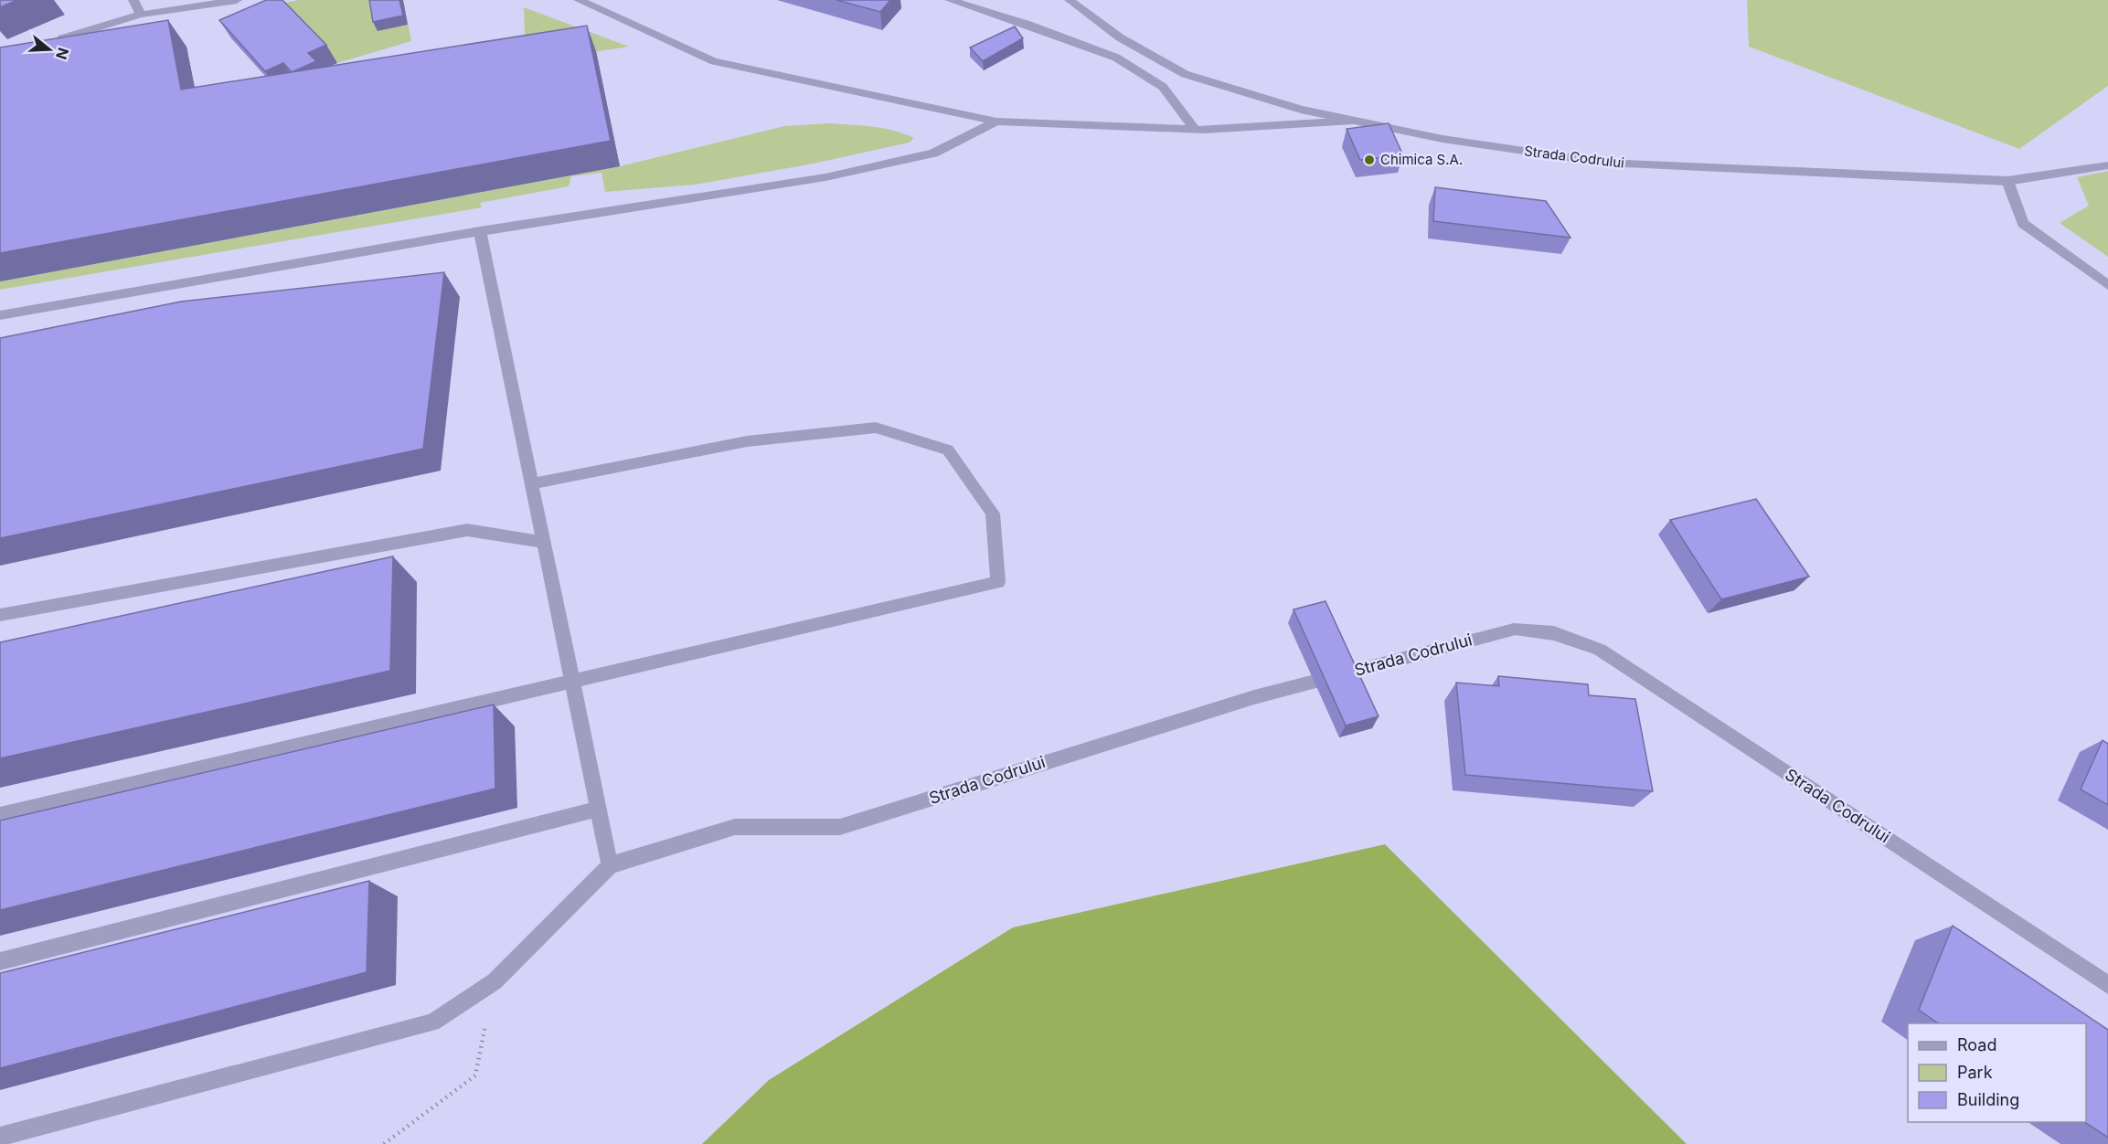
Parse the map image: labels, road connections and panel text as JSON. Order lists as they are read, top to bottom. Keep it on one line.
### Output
{"streets":{"street":["Strada Codrului"]},"places":["Chimica S.A."],"legend":["Road","Park","Building"],"north":"right"}
